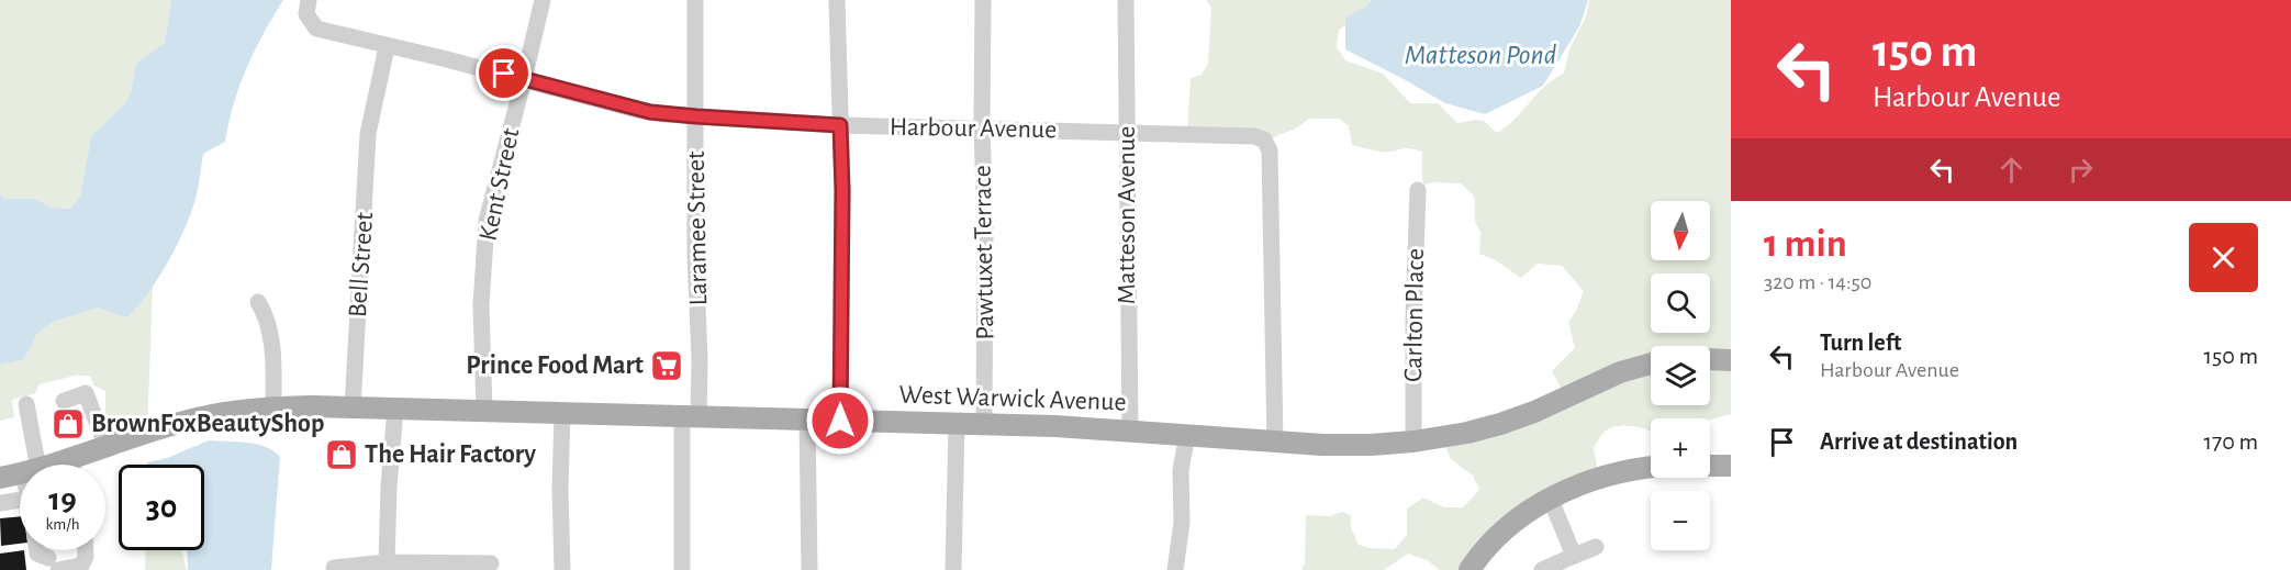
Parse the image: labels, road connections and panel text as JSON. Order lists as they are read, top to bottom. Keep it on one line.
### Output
{"streets":{"main road":["West Warwick Avenue"],"street":["Harbour Avenue","Kent Street","Matteson Avenue","Laramee Street","Pawtuxet Terrace","Bell Street","Carlton Place"]},"crossings":[["Harbour Avenue","Kent Street"],["Harbour Avenue","Matteson Avenue"],["Harbour Avenue","Laramee Street"],["Harbour Avenue","Pawtuxet Terrace"],["Harbour Avenue","Bell Street"],["Harbour Avenue","West Warwick Avenue"],["Kent Street","West Warwick Avenue"],["Matteson Avenue","West Warwick Avenue"],["Laramee Street","West Warwick Avenue"],["Pawtuxet Terrace","West Warwick Avenue"],["Bell Street","West Warwick Avenue"],["Carlton Place","West Warwick Avenue"]],"water":["Matteson Pond"],"places":{"supermarket":["Prince Food Mart"],"shop":["BrownFoxBeautyShop","The Hair Factory"]},"north":"bottom","page":{"turn":["150 m","Harbour Avenue"],"map_buttons":["+","−"],"heading":["1 min","320 m · 14:50"],"list":[{"name":"Turn left","note":"Harbour Avenue","value":"150 m"},{"name":"Arrive at destination","value":"170 m"}],"speed":"19 km/h","limit":"30"}}
